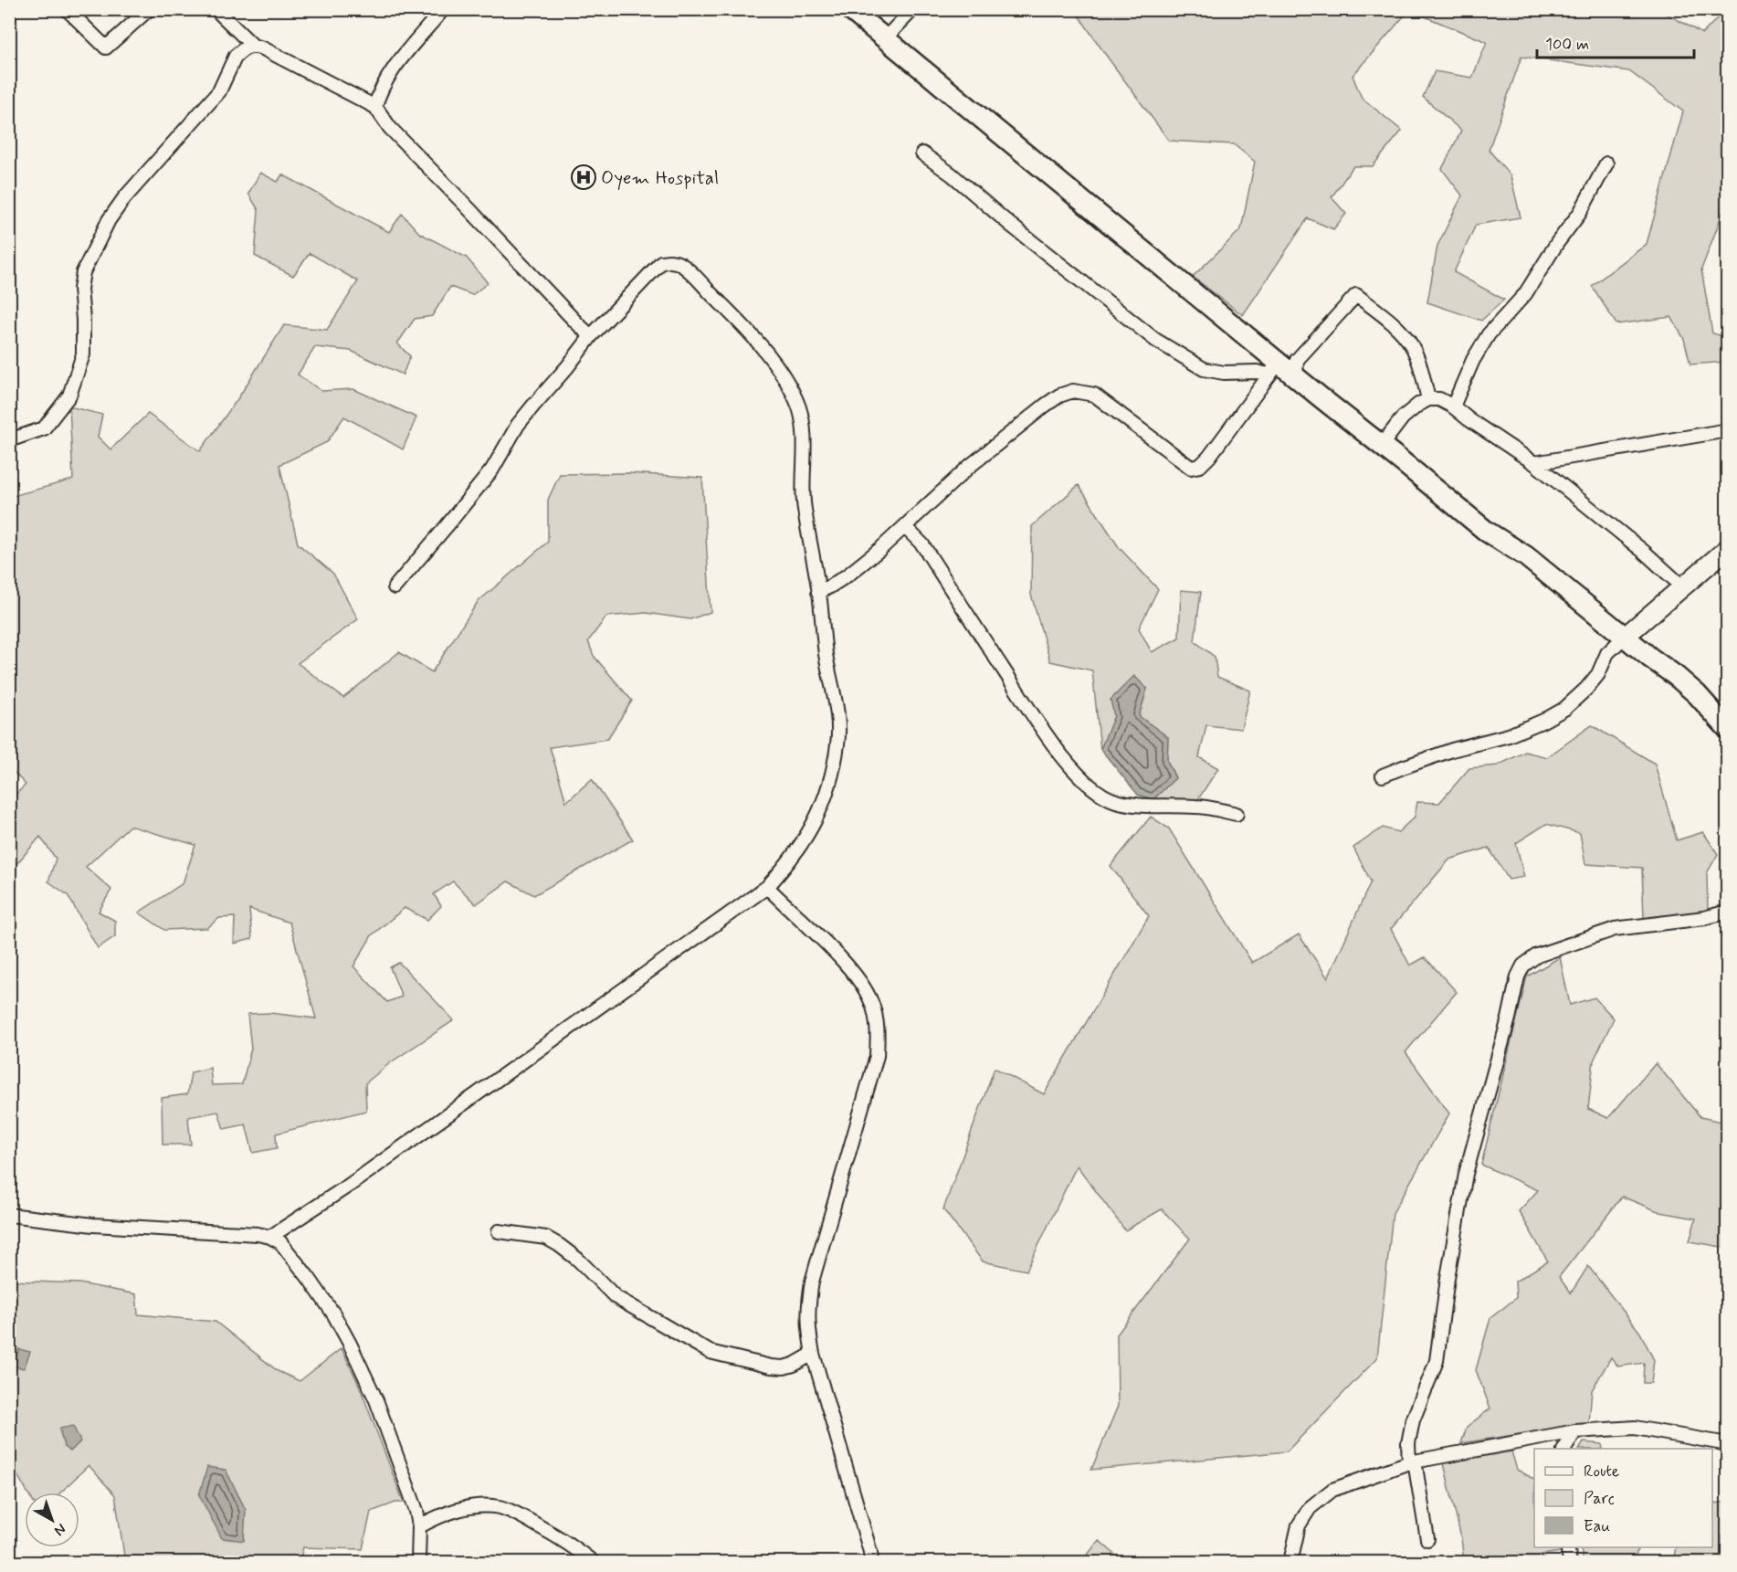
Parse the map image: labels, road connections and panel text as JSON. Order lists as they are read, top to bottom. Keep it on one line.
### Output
{"places":{"hospital":["Oyem Hospital"]},"legend":["Route","Parc","Eau"],"scale_bar":"100 m","north":"bottom right"}
